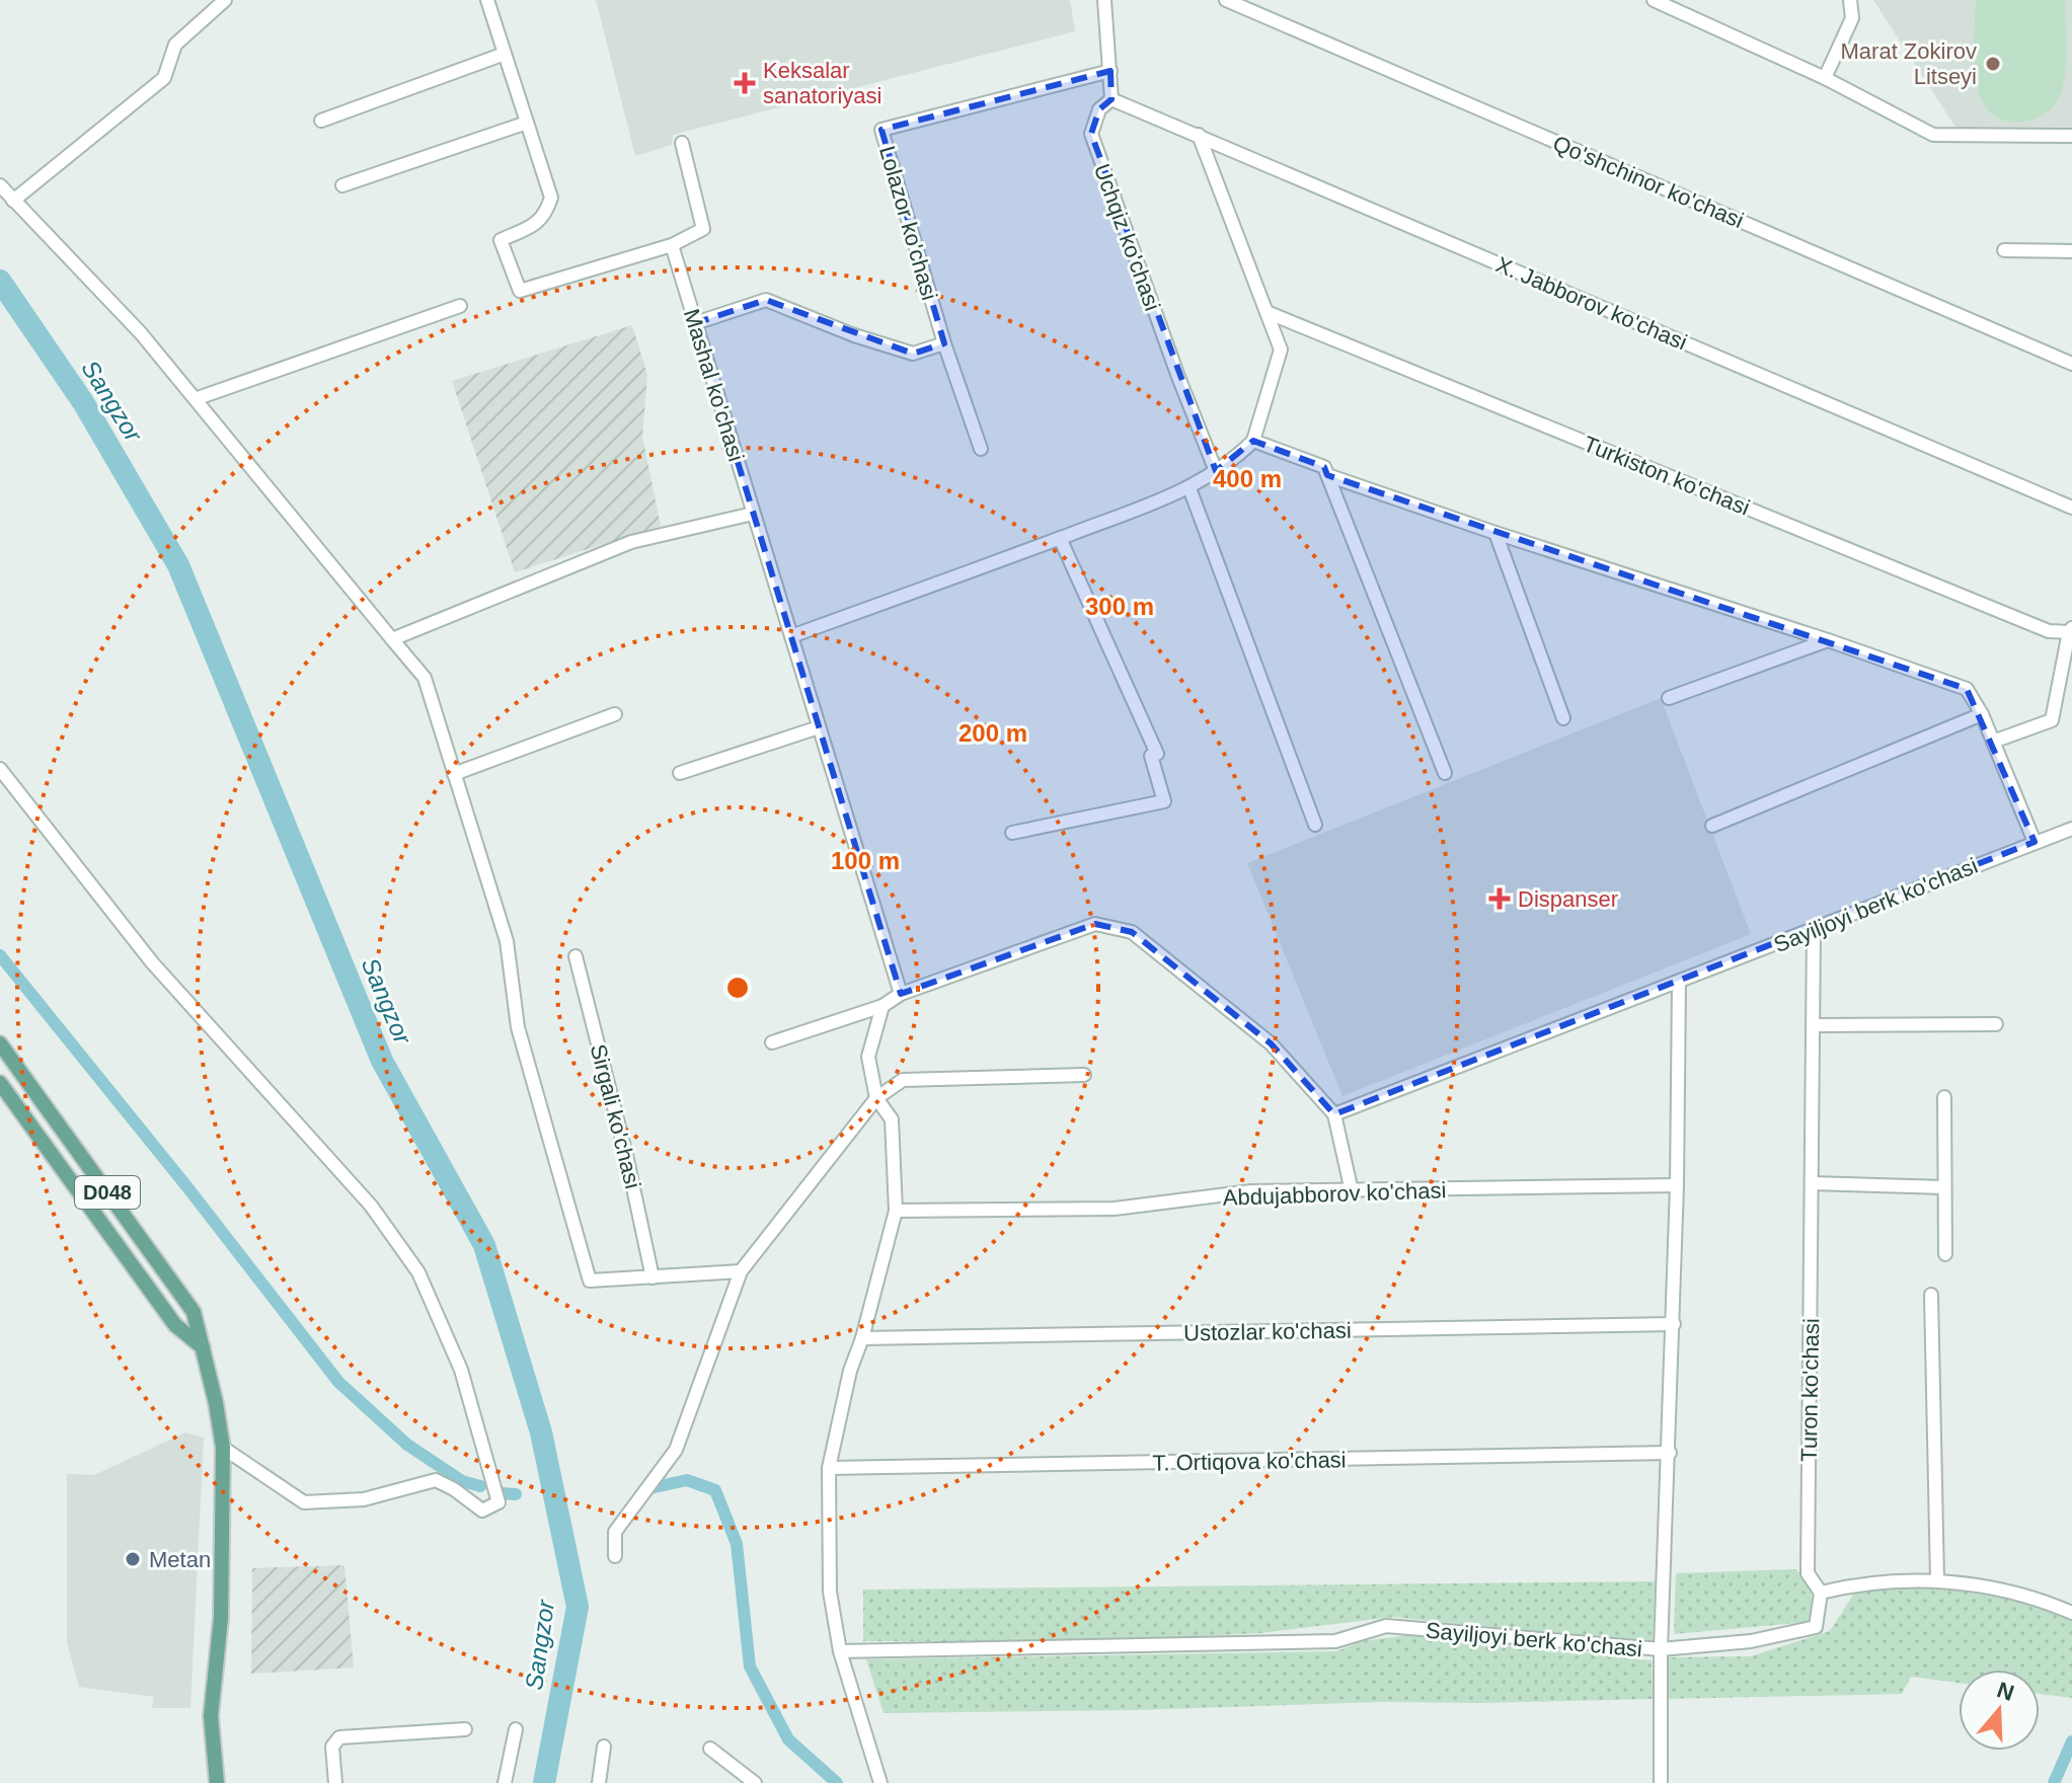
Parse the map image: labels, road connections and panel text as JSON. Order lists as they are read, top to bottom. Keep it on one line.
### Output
{"streets":{"main road":["D048"],"street":["Qo'shchinor ko'chasi","Lolazor ko'chasi","Uchqiz ko'chasi","X. Jabborov ko'chasi","Mashal ko'chasi","Turkiston ko'chasi","Sayiljoyi berk ko'chasi","Sirgali ko'chasi","Abdujabborov ko'chasi","Ustozlar ko'chasi","Turon ko'chasi","T. Ortiqova ko'chasi"]},"crossings":[["Uchqiz ko'chasi","X. Jabborov ko'chasi"],["Sayiljoyi berk ko'chasi","Abdujabborov ko'chasi"],["Sayiljoyi berk ko'chasi","Ustozlar ko'chasi"],["Sayiljoyi berk ko'chasi","Turon ko'chasi"],["Sayiljoyi berk ko'chasi","T. Ortiqova ko'chasi"]],"water":["Sangzor"],"places":{"other":["Marat Zokirov Litseyi","Metan"],"health":["Keksalar sanatoriyasi","Dispanser"]},"north":"top","rings":["400 m","300 m","200 m","100 m"]}
